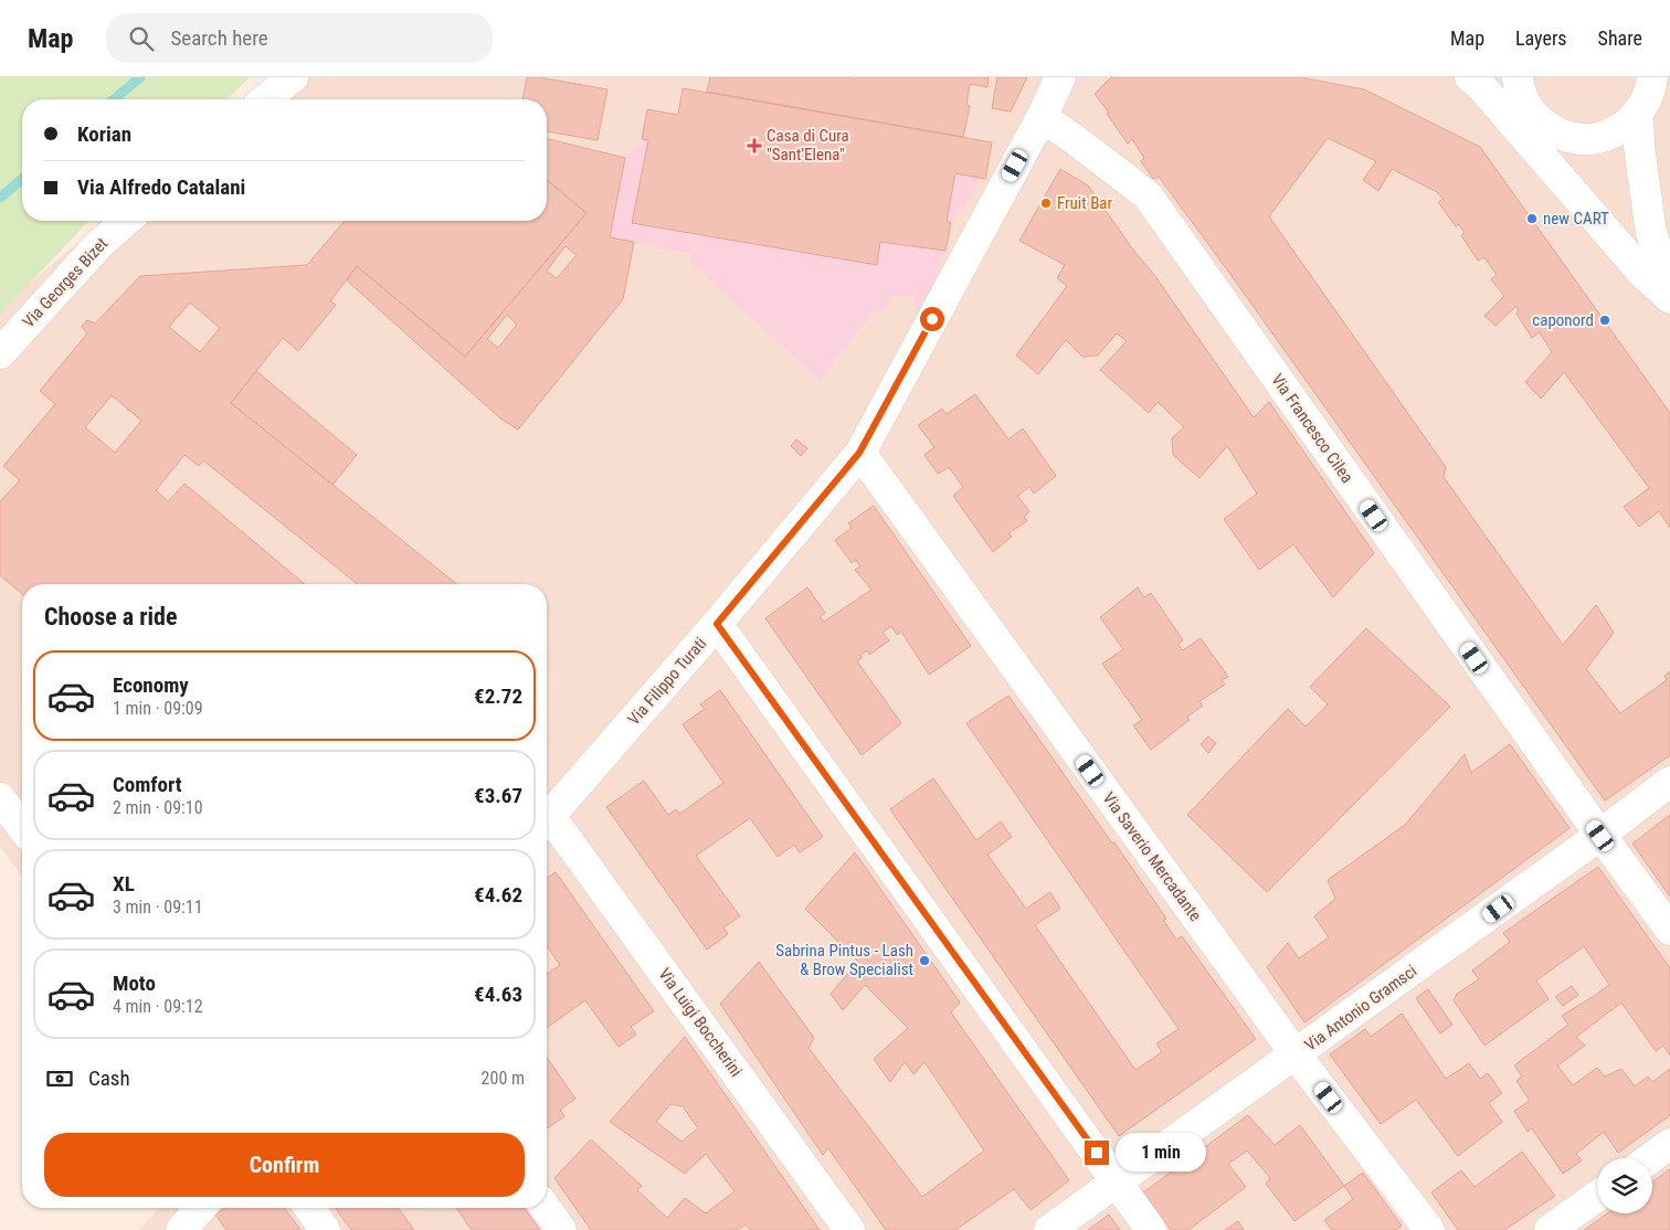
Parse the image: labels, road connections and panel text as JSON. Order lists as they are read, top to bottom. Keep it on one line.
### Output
{"streets":{"street":["Via Georges Bizet","Via Francesco Cilea","Via Filippo Turati","Via Saverio Mercadante","Via Antonio Gramsci","Via Luigi Boccherini"]},"crossings":[["Via Francesco Cilea","Via Filippo Turati"],["Via Francesco Cilea","Via Antonio Gramsci"],["Via Filippo Turati","Via Saverio Mercadante"],["Via Saverio Mercadante","Via Antonio Gramsci"]],"places":{"health":["Casa di Cura \"Sant'Elena\""],"other":["Fruit Bar","new CART","caponord","Sabrina Pintus - Lash & Brow Specialist"]},"page":{"header":"Map","search":"Search here","nav":["Map","Layers","Share"],"banner":["Korian","Via Alfredo Catalani"],"heading":"Choose a ride","list":[{"name":"Economy","note":"1 min · 09:09","value":"€2.72"},{"name":"Comfort","note":"2 min · 09:10","value":"€3.67"},{"name":"XL","note":"3 min · 09:11","value":"€4.62"},{"name":"Moto","note":"4 min · 09:12","value":"€4.63"}],"pay":["Cash","200 m"],"buttons":"Confirm","bubble":"1 min"}}
